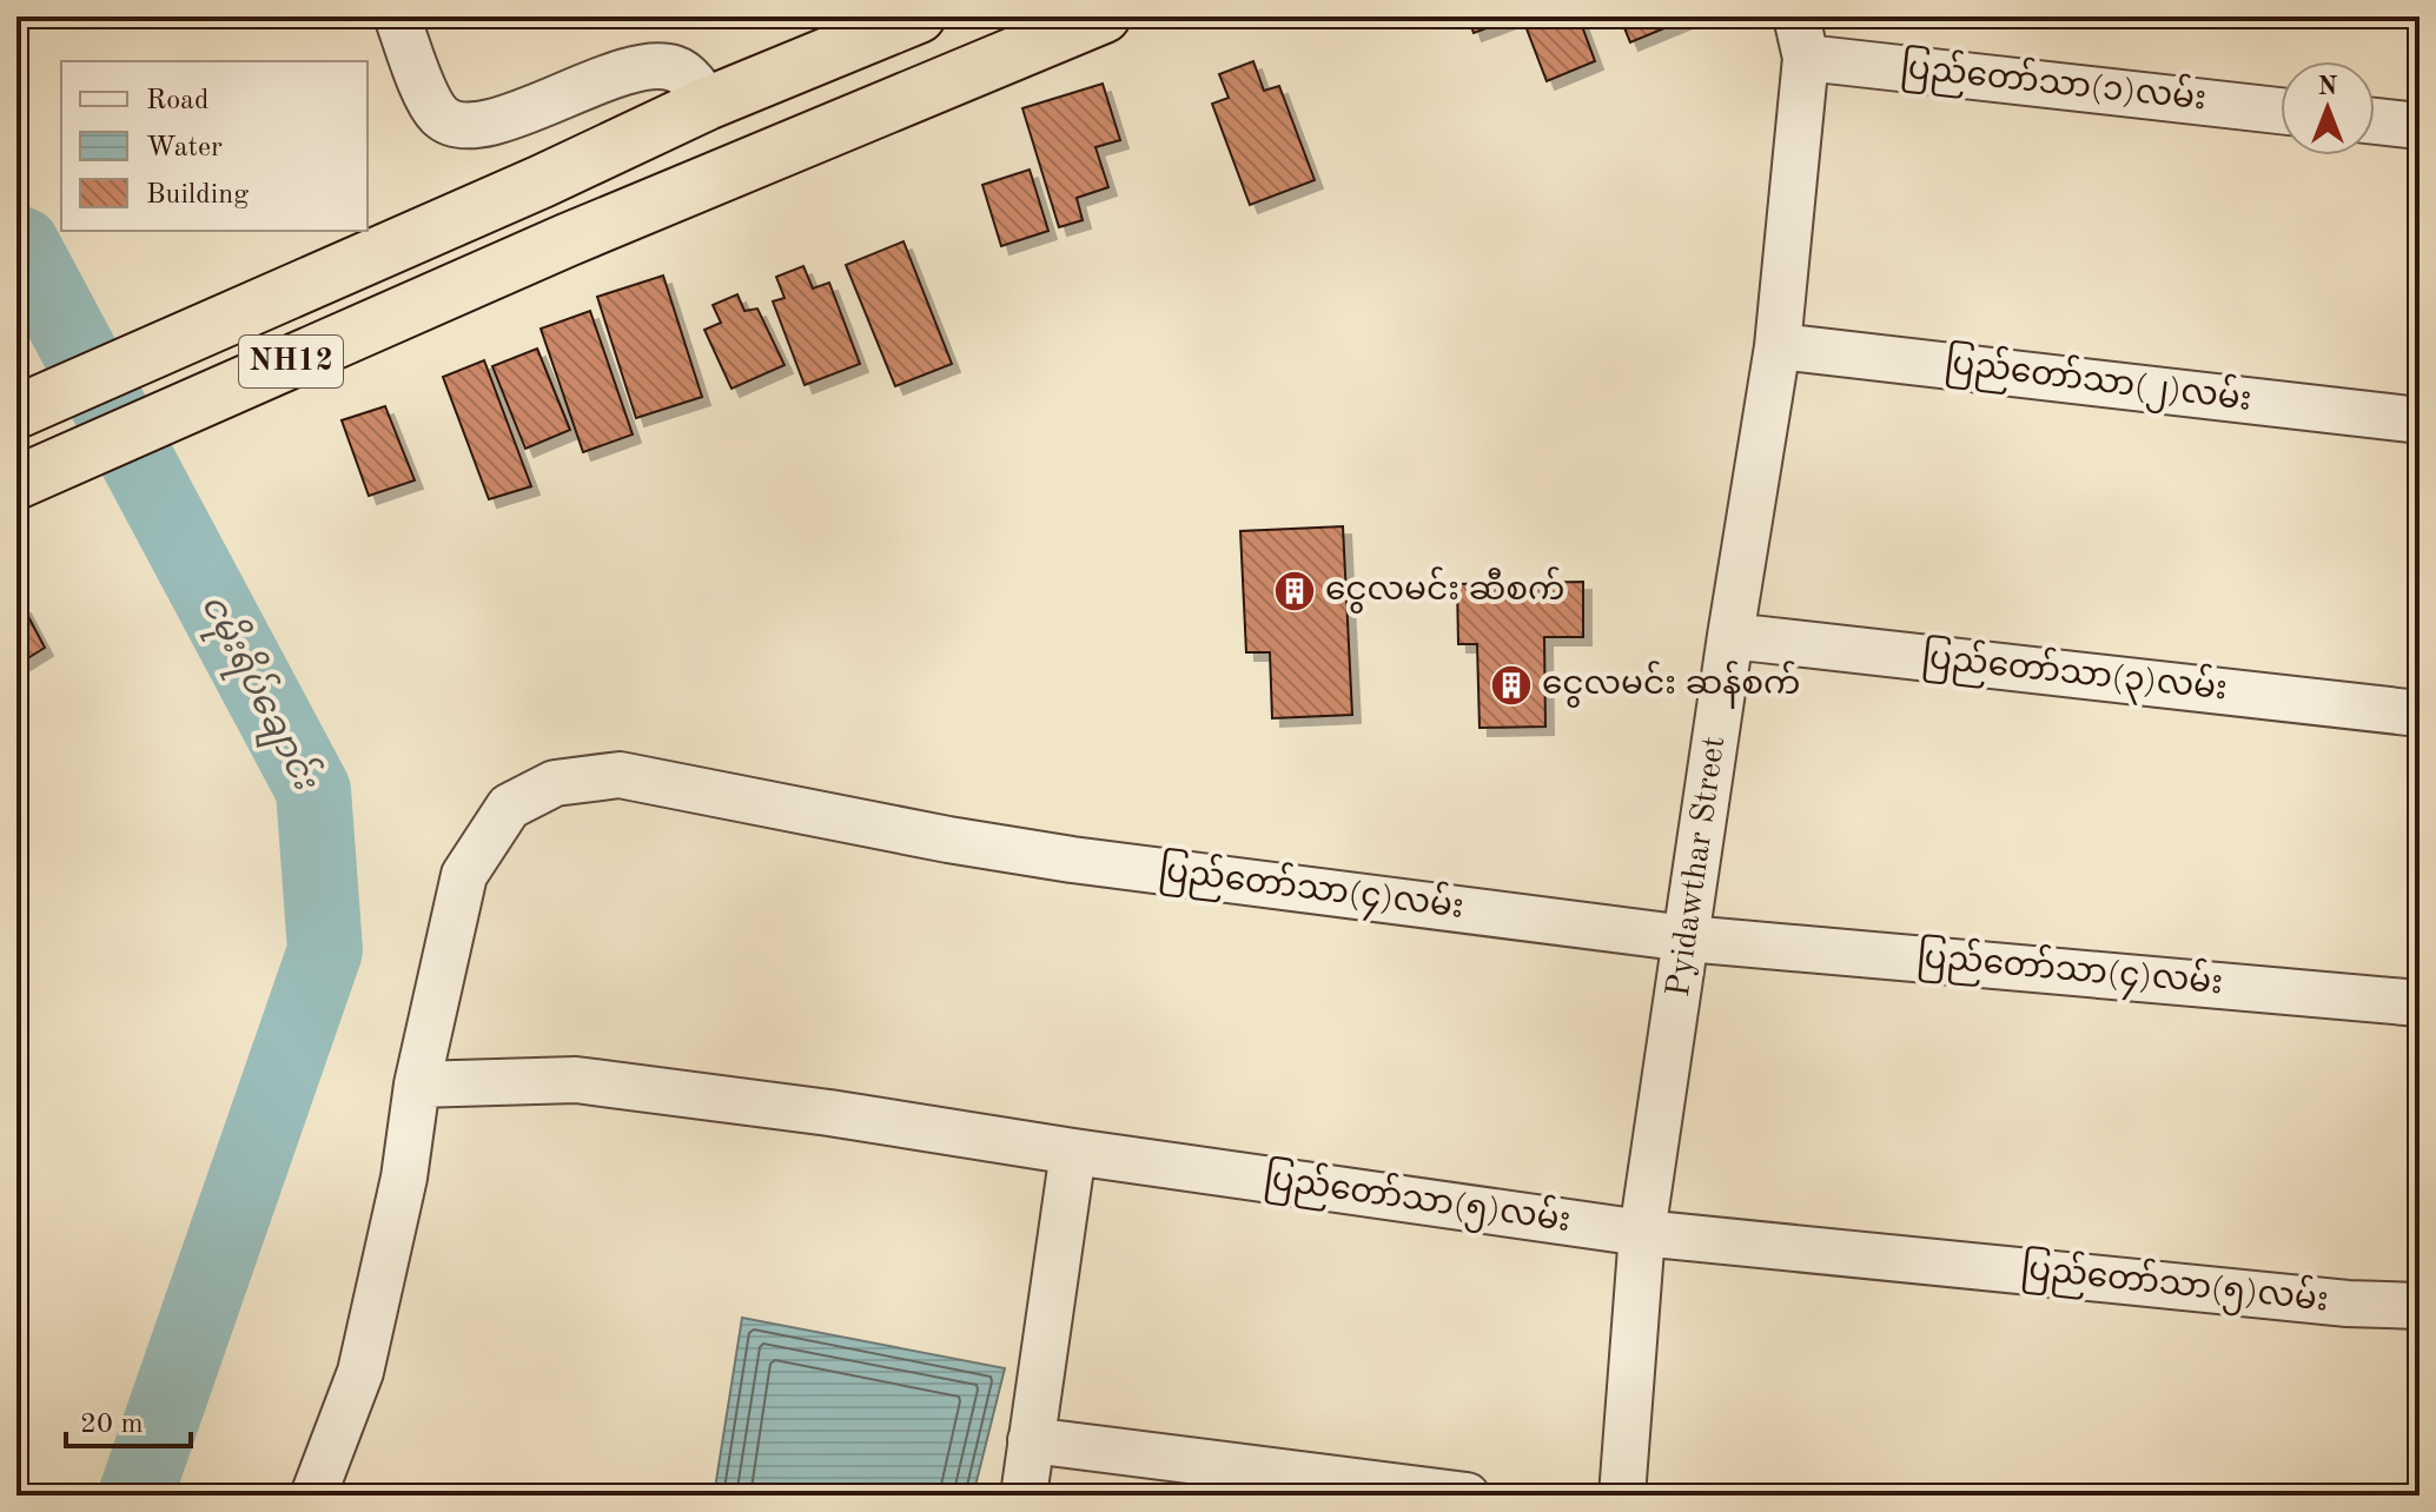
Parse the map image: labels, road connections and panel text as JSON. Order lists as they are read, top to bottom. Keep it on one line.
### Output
{"streets":{"highway":["NH12"],"street":["ပြည်တော်သာ(၁)လမ်း","ပြည်တော်သာ(၂)လမ်း","ပြည်တော်သာ(၃)လမ်း","Pyidawthar Street","ပြည်တော်သာ(၄)လမ်း","ပြည်တော်သာ(၅)လမ်း"]},"crossings":[["ပြည်တော်သာ(၁)လမ်း","Pyidawthar Street"],["ပြည်တော်သာ(၂)လမ်း","Pyidawthar Street"],["ပြည်တော်သာ(၃)လမ်း","Pyidawthar Street"],["Pyidawthar Street","ပြည်တော်သာ(၄)လမ်း"],["Pyidawthar Street","ပြည်တော်သာ(၅)လမ်း"],["ပြည်တော်သာ(၄)လမ်း","ပြည်တော်သာ(၅)လမ်း"]],"water":["ငမိုးရိပ်ချောင်း"],"places":{"building":["ငွေလမင်း ဆီစက်","ငွေလမင်း ဆန်စက်"]},"legend":["Road","Water","Building"],"scale_bar":"20 m","north":"top"}
